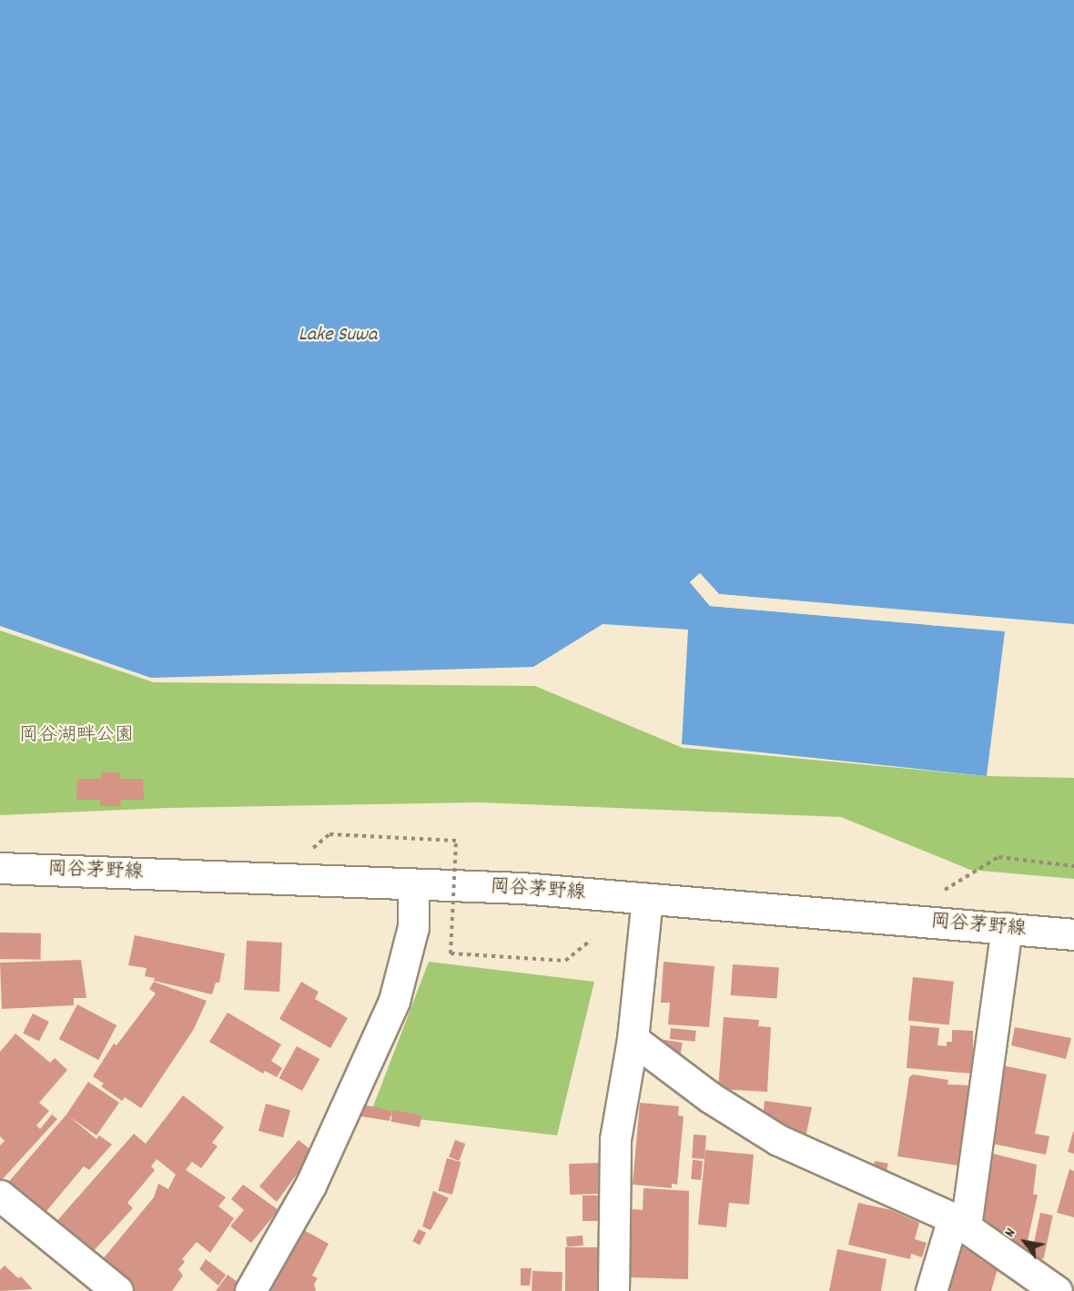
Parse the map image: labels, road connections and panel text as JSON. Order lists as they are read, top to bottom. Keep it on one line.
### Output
{"streets":{"street":["岡谷茅野線"]},"water":["Lake Suwa"],"parks":["岡谷湖畔公園"],"north":"top left"}
